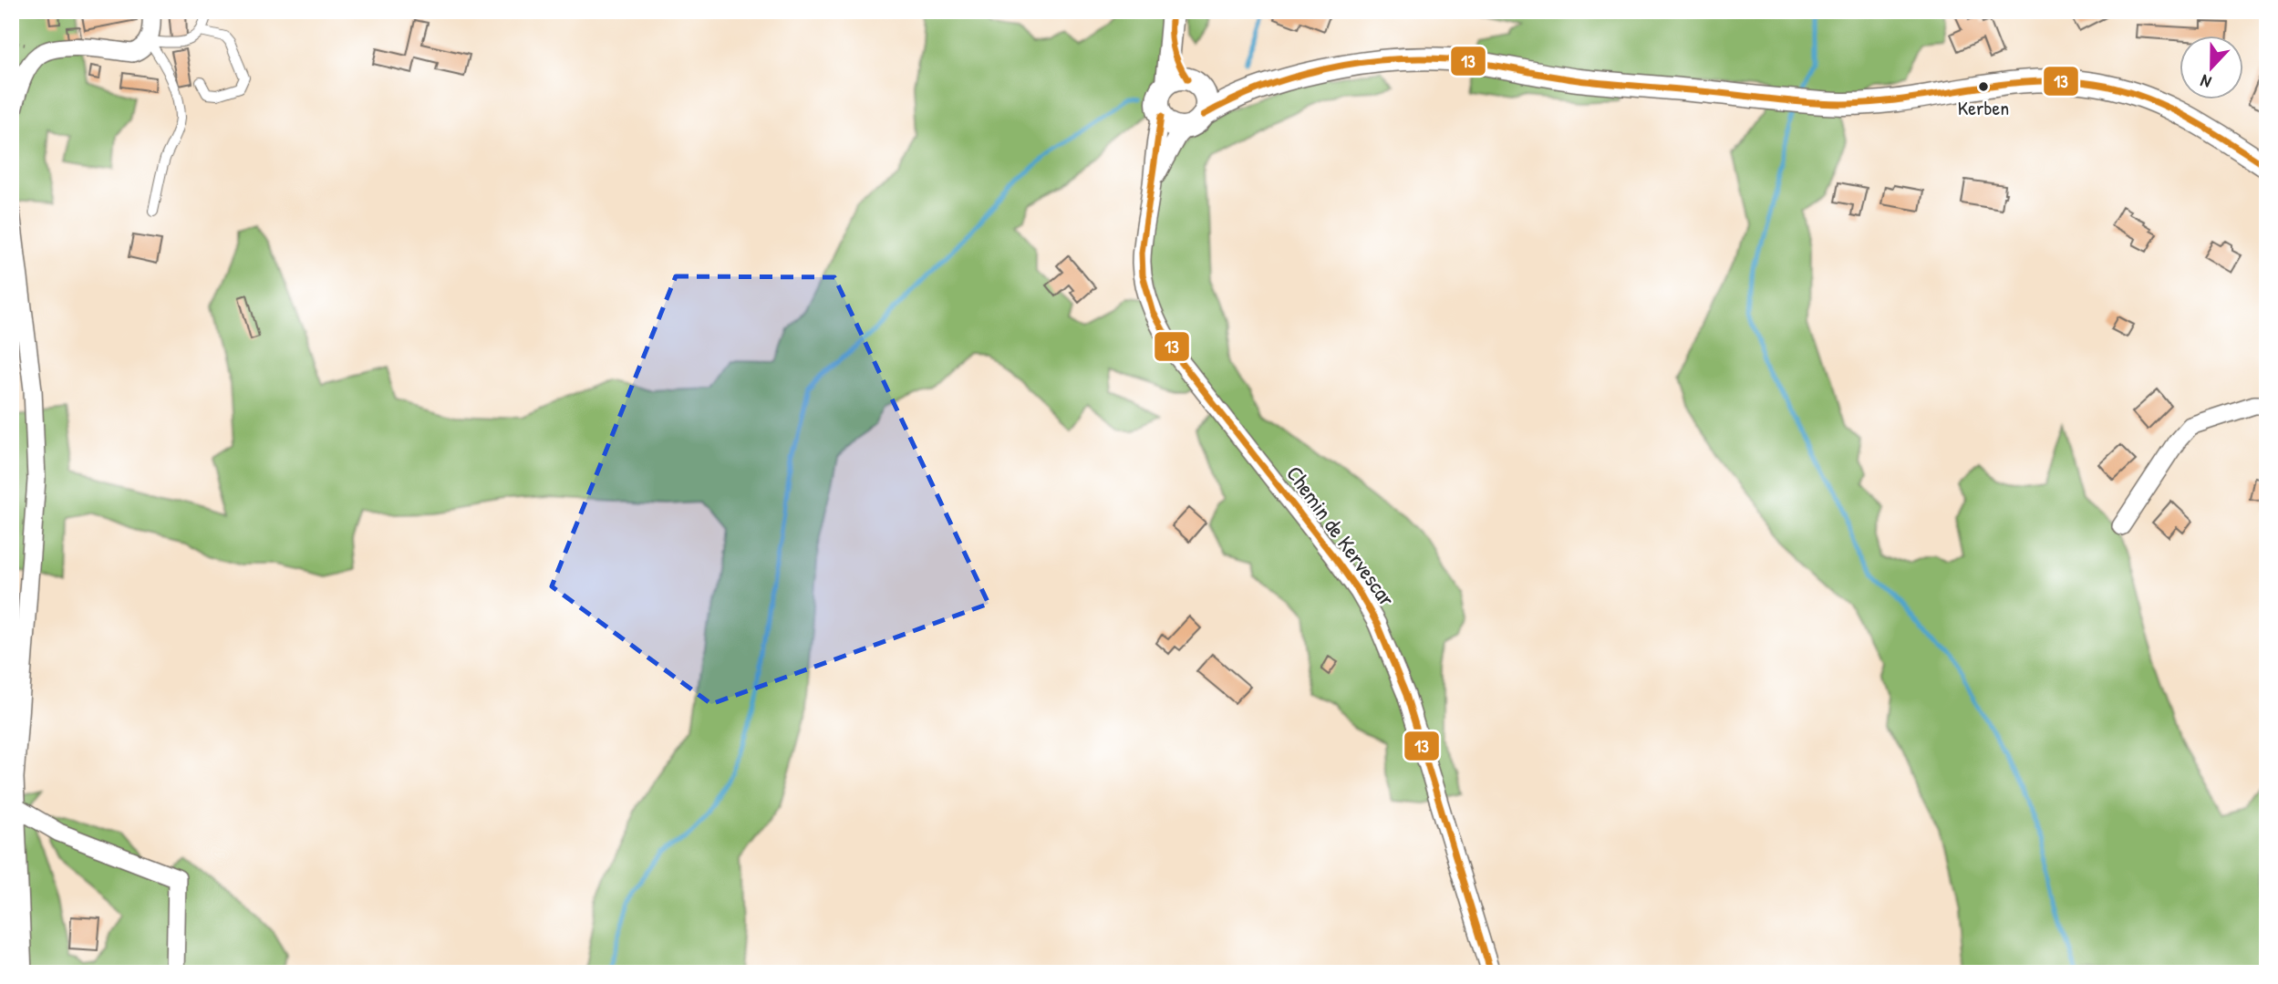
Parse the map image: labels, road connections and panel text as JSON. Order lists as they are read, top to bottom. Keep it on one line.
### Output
{"streets":{"street":["Chemin de Kervescar"]},"places":["Kerben"],"lines":["transit line 13"],"north":"bottom"}
